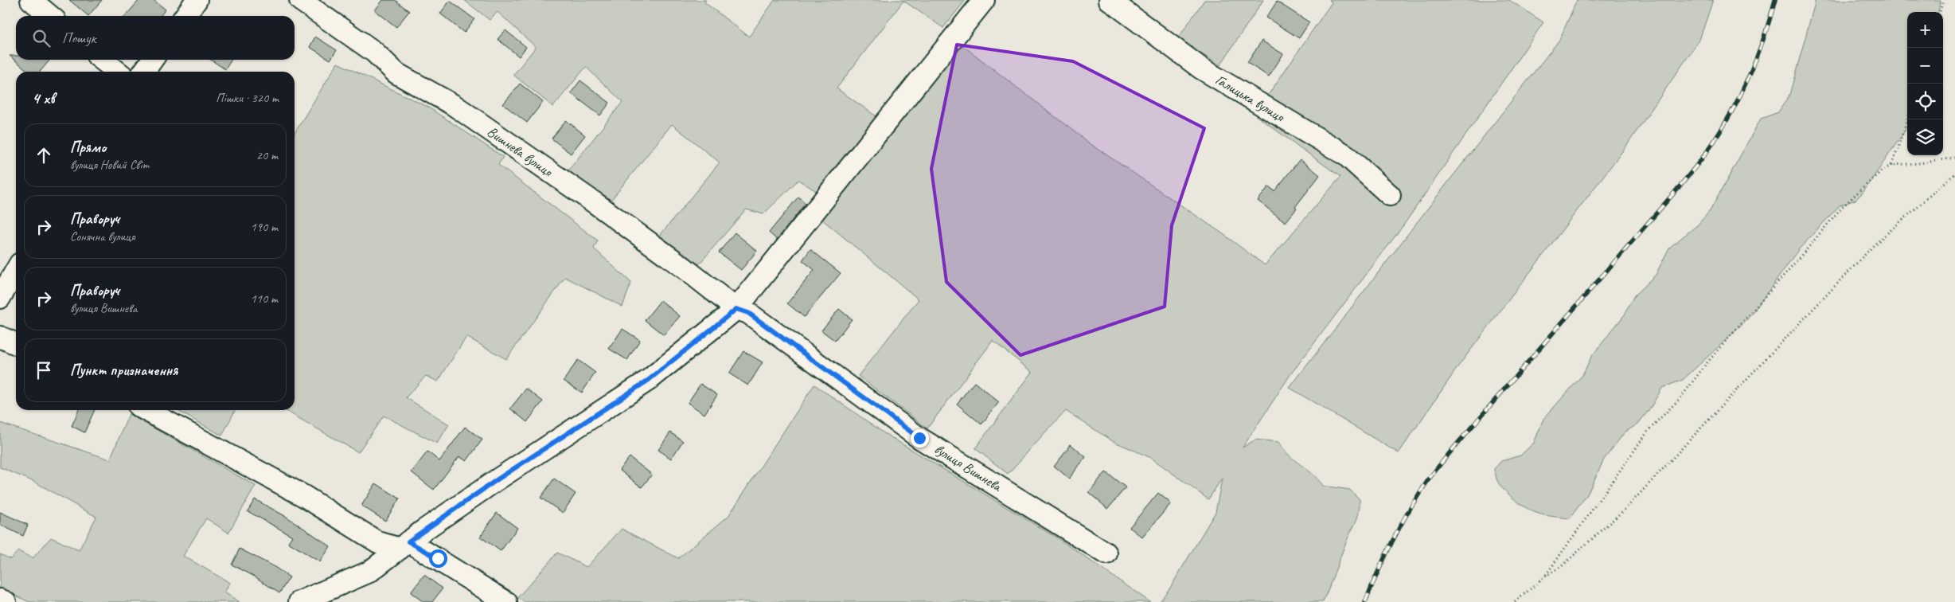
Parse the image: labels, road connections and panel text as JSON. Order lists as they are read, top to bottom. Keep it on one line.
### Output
{"streets":{"street":["Галицька вулиця","Вишнева вулиця","вулиця Вишнева"]},"crossings":[["Вишнева вулиця","вулиця Вишнева"]],"page":{"map_buttons":["+","−"],"search":"Пошук","heading":["4 хв","Пішки · 320 m"],"list":[["Прямо","вулиця Новий Світ","20 m"],["Праворуч","Сонячна вулиця","190 m"],["Праворуч","вулиця Вишнева","110 m"],"Пункт призначення"]}}
